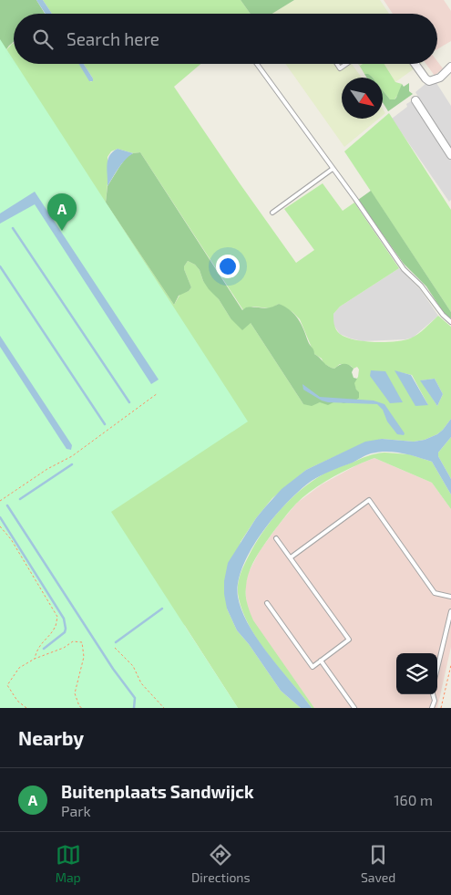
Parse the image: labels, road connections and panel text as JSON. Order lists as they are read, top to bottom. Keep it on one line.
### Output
{"north":"bottom right","page":{"search":"Search here","pins":"A","heading":"Nearby","list":[{"mark":"A","name":"Buitenplaats Sandwijck","note":"Park","value":"160 m"}],"nav":["Map","Directions","Saved"]}}
